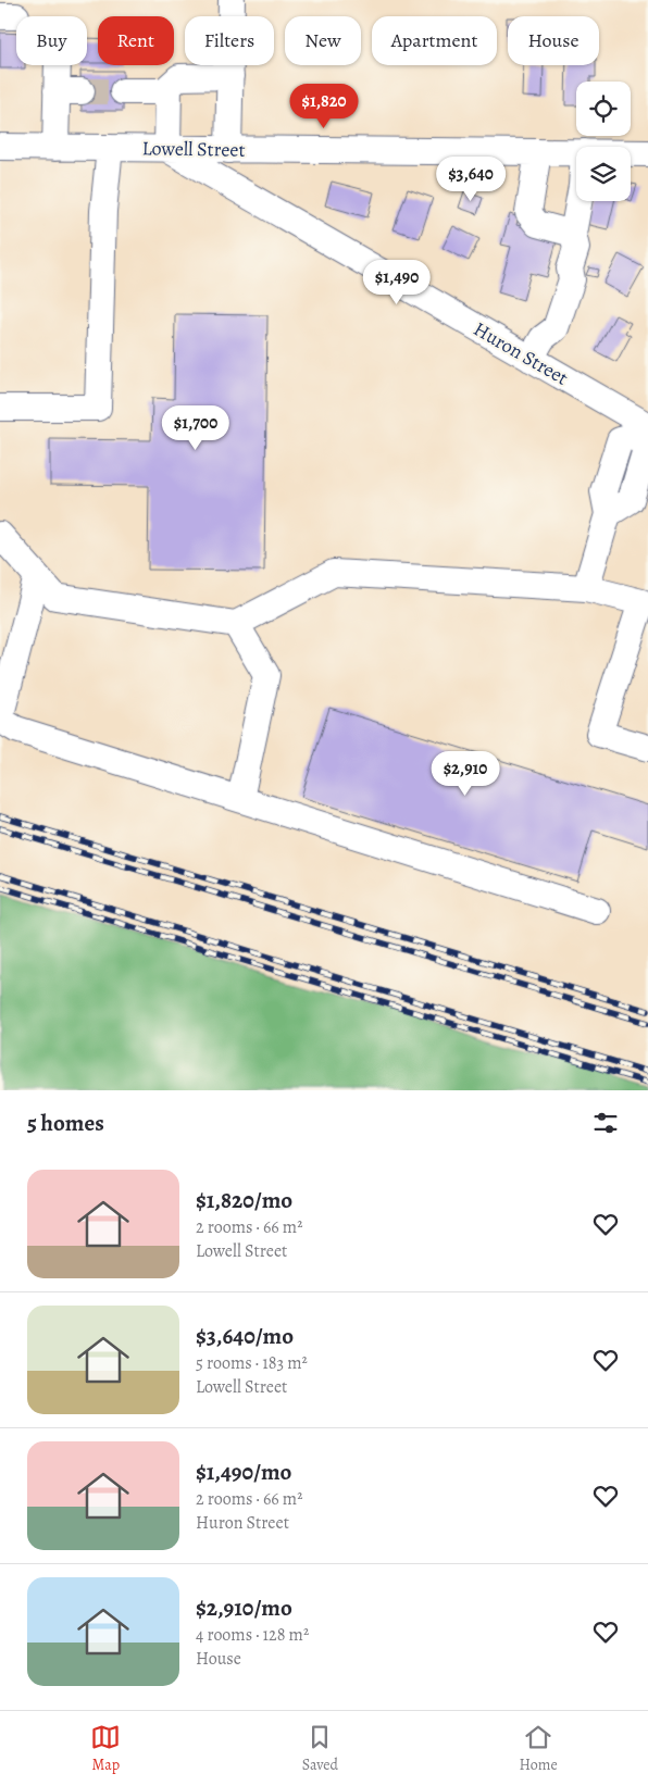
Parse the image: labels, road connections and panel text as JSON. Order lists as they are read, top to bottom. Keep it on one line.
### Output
{"streets":{"street":["Lowell Street","Huron Street"]},"crossings":[["Lowell Street","Huron Street"]],"page":{"chip":["Buy","Rent","Filters","New","Apartment","House"],"price":["$1,820","$3,640","$1,490","$1,700","$2,910"],"heading":"5 homes","list":[{"name":"$1,820/mo","note":"2 rooms · 66 m² · Lowell Street"},{"name":"$3,640/mo","note":"5 rooms · 183 m² · Lowell Street"},{"name":"$1,490/mo","note":"2 rooms · 66 m² · Huron Street"},{"name":"$2,910/mo","note":"4 rooms · 128 m² · House"}],"tabs":["Map","Saved","Home"]}}
